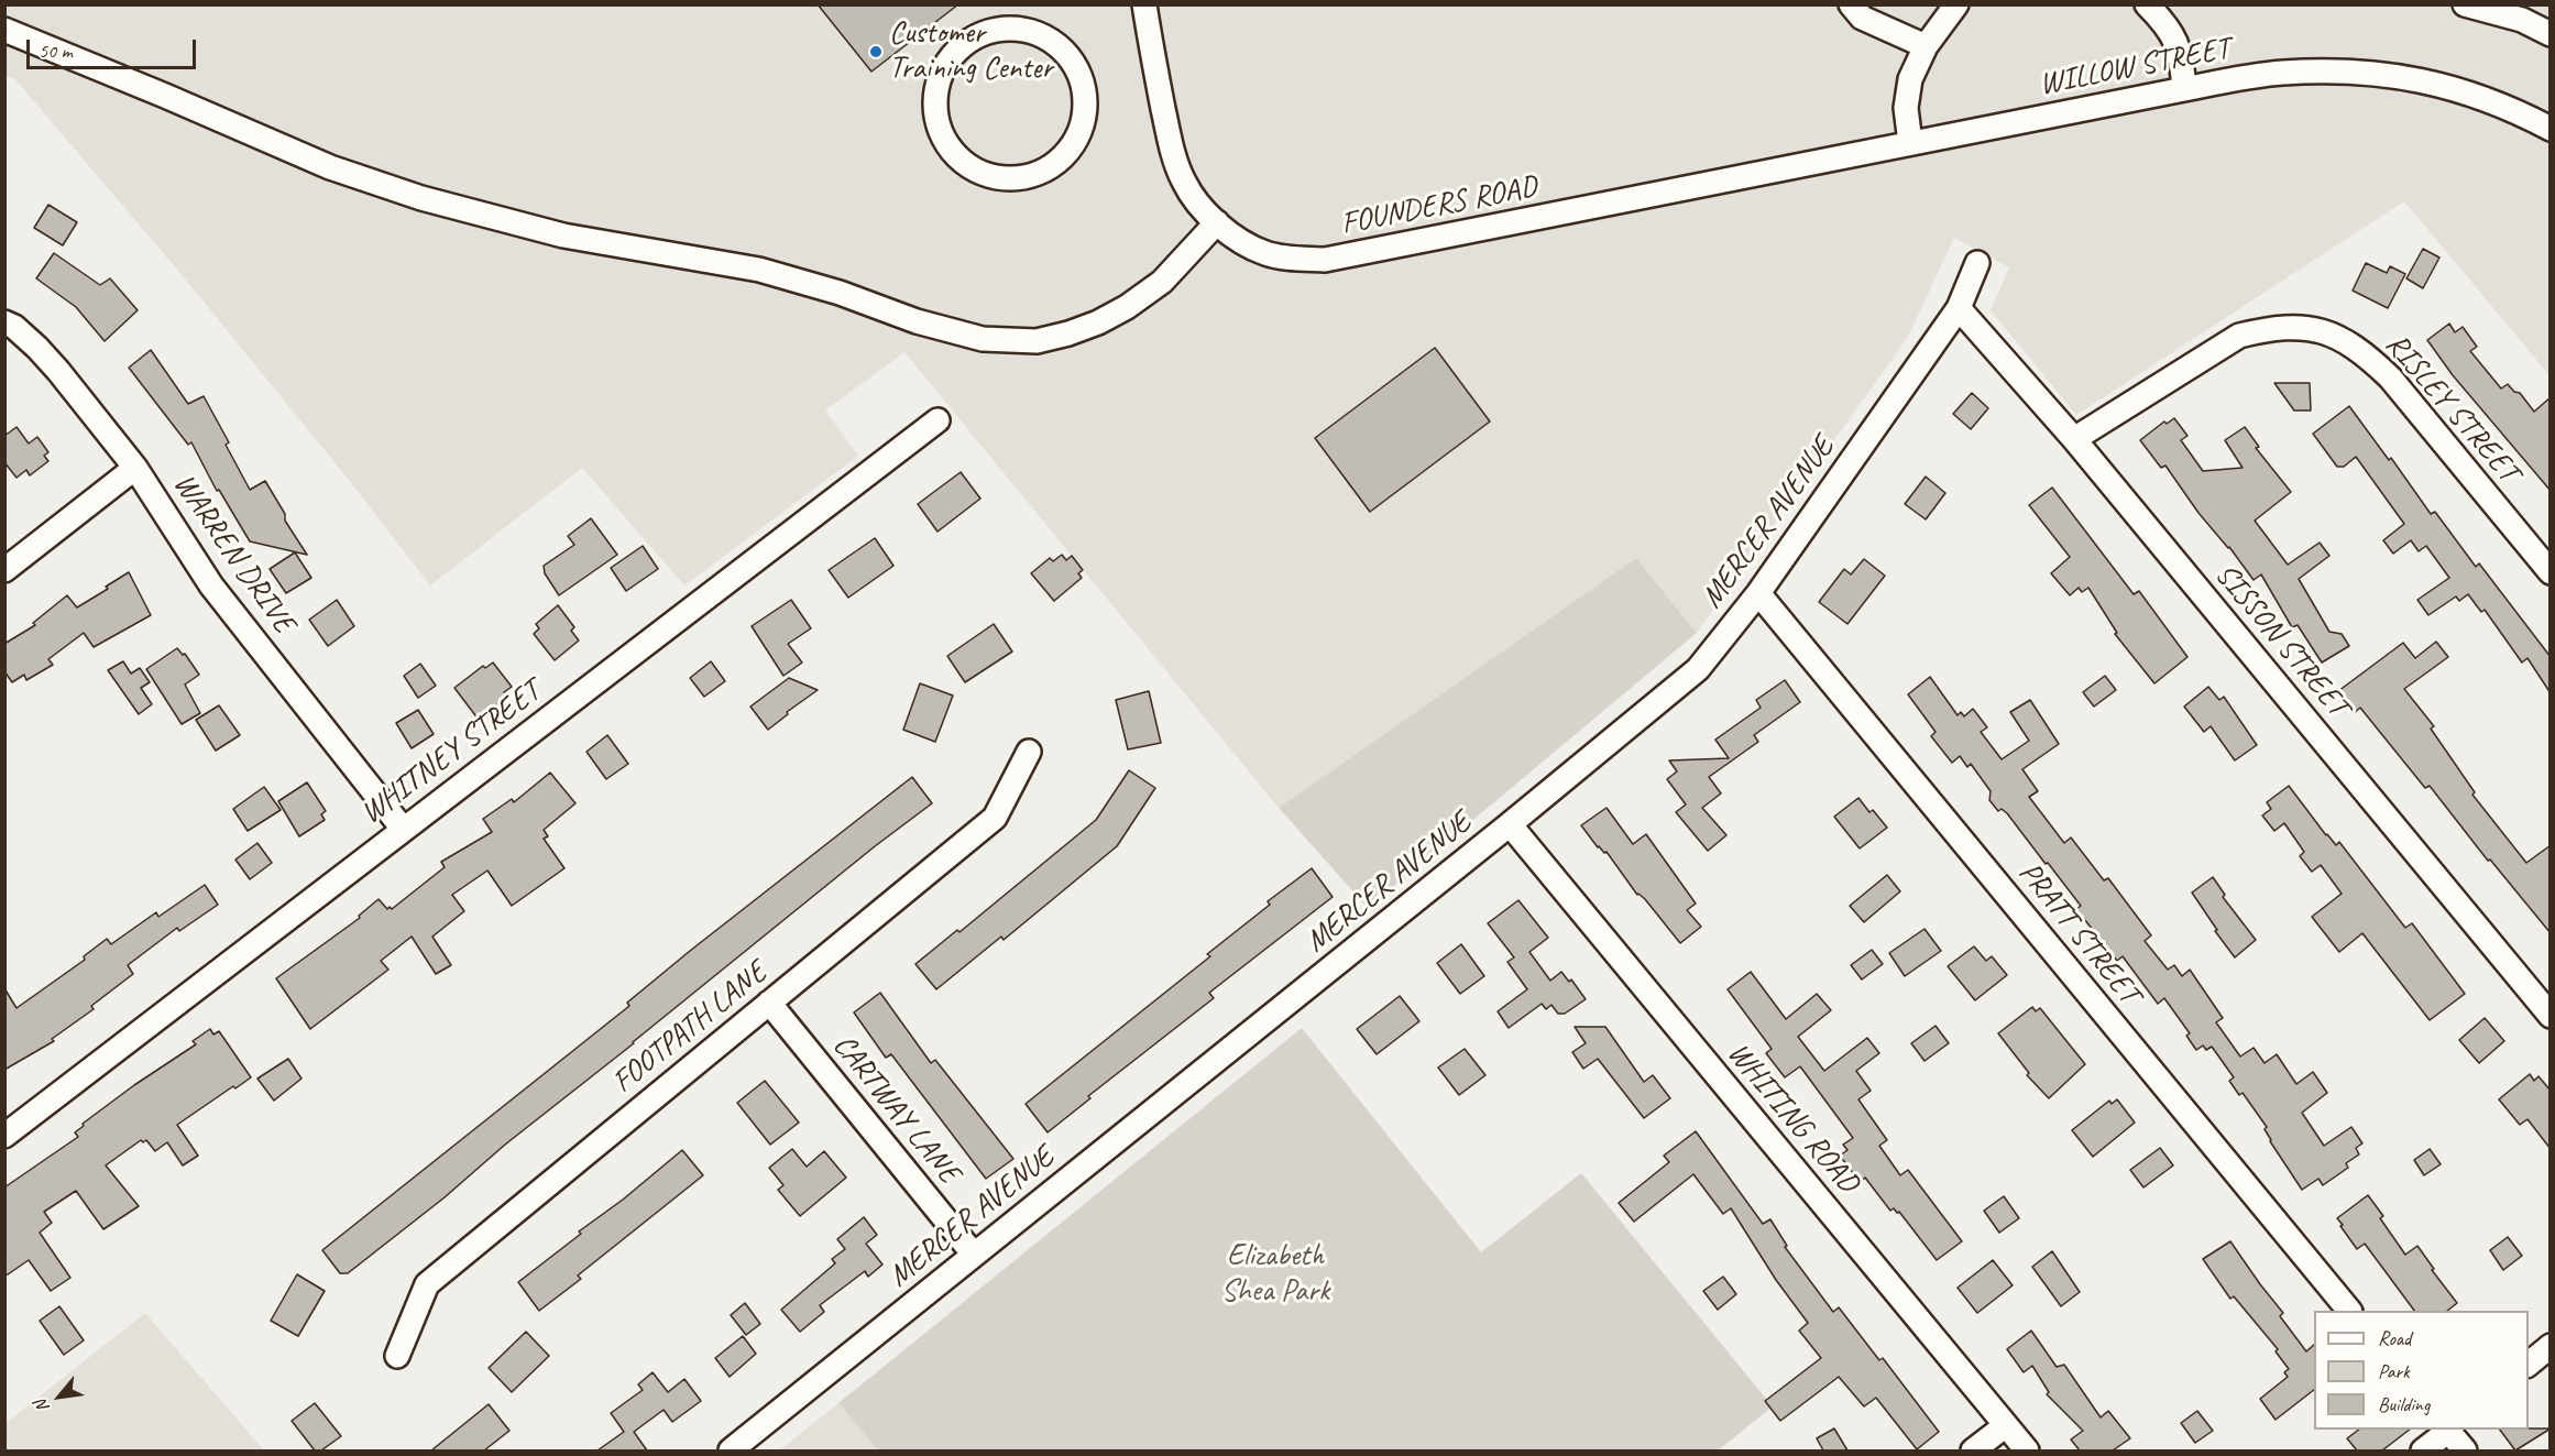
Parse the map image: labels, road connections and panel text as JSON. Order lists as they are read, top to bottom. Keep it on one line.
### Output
{"streets":{"street":["WILLOW STREET","FOUNDERS ROAD","RISLEY STREET","MERCER AVENUE","WARREN DRIVE","SISSON STREET","WHITNEY STREET","PRATT STREET","FOOTPATH LANE","CARTWAY LANE","WHITING ROAD"]},"crossings":[["WILLOW STREET","FOUNDERS ROAD"],["RISLEY STREET","SISSON STREET"],["MERCER AVENUE","SISSON STREET"],["MERCER AVENUE","PRATT STREET"],["MERCER AVENUE","CARTWAY LANE"],["MERCER AVENUE","WHITING ROAD"],["WARREN DRIVE","WHITNEY STREET"],["FOOTPATH LANE","CARTWAY LANE"]],"parks":["Elizabeth Shea Park"],"places":["Customer Training Center"],"legend":["Road","Park","Building"],"scale_bar":"50 m","north":"bottom left"}
